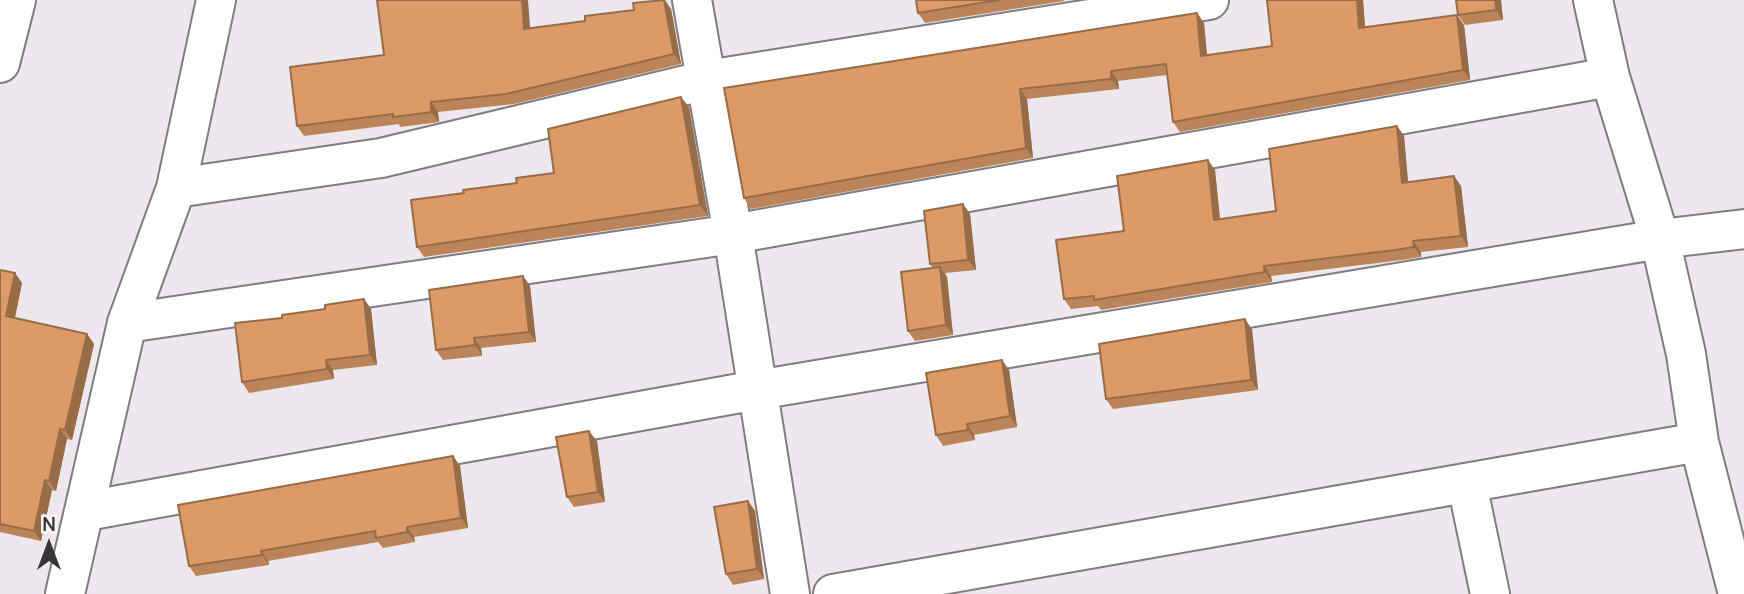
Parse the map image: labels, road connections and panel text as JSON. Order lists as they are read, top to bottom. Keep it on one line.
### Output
{"north":"top"}
